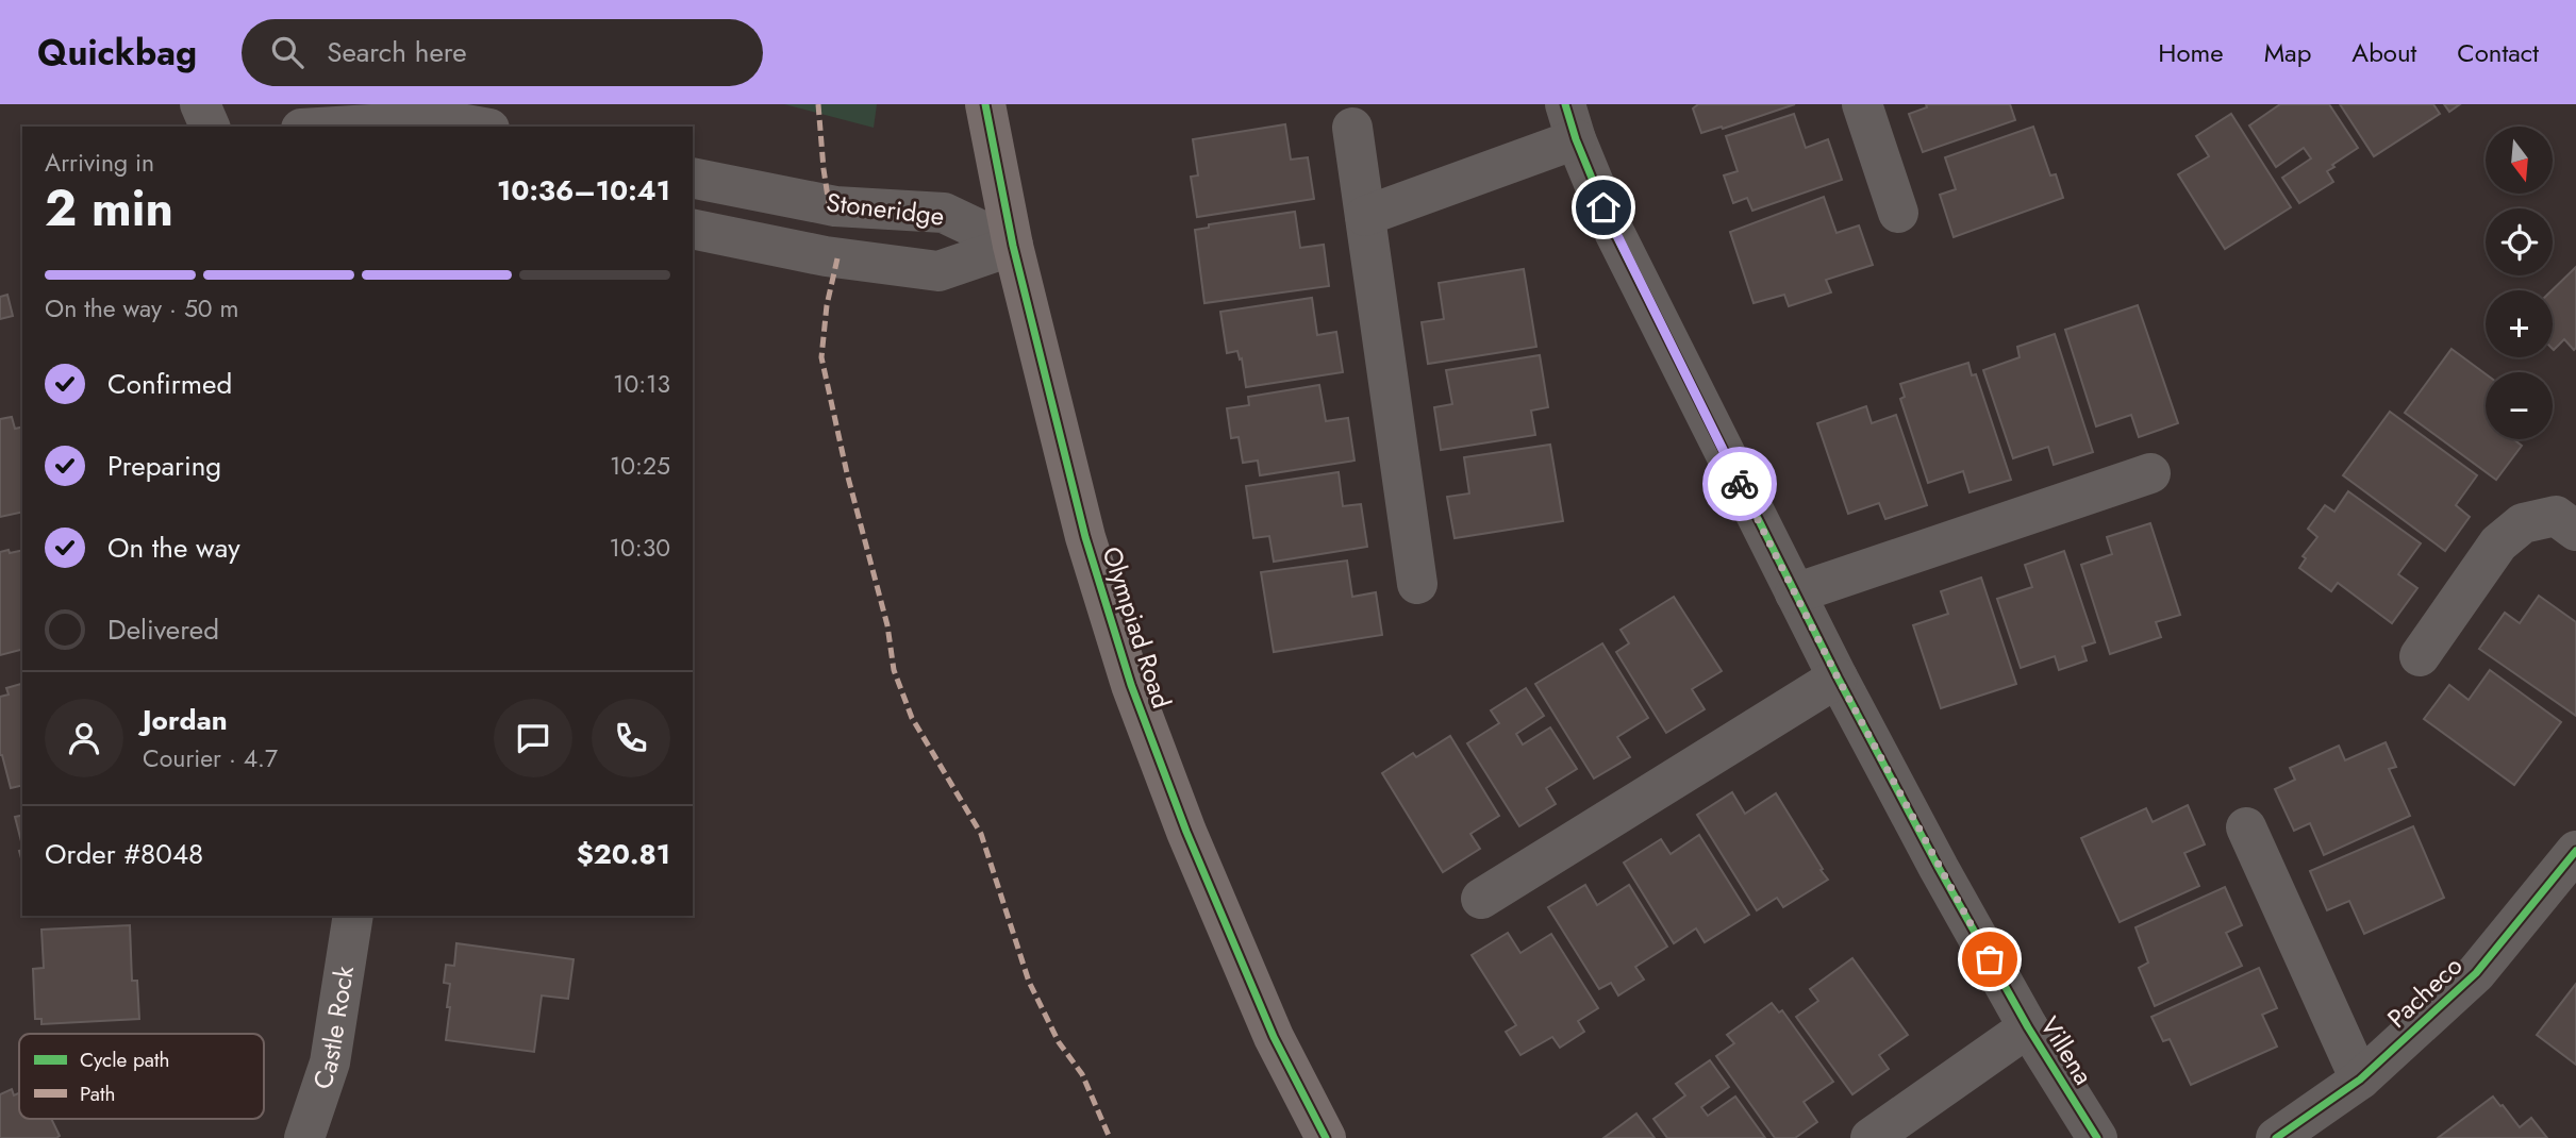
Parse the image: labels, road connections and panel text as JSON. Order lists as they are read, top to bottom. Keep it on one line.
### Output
{"streets":{"main road":["Olympiad Road"],"street":["Stoneridge","Pacheco","Castle Rock","Villena"]},"crossings":[["Stoneridge","Olympiad Road"]],"legend":["Cycle path","Path"],"north":"bottom","page":{"header":"Quickbag","search":"Search here","nav":["Home","Map","About","Contact"],"map_buttons":["+","−"],"heading":["2 min","Arriving in","10:36–10:41"],"panel":["Jordan","Courier · 4.7","Order #8048","$20.81"],"bar":"On the way · 50 m","list":[["Confirmed","10:13"],["Preparing","10:25"],["On the way","10:30"],"Delivered"]}}
